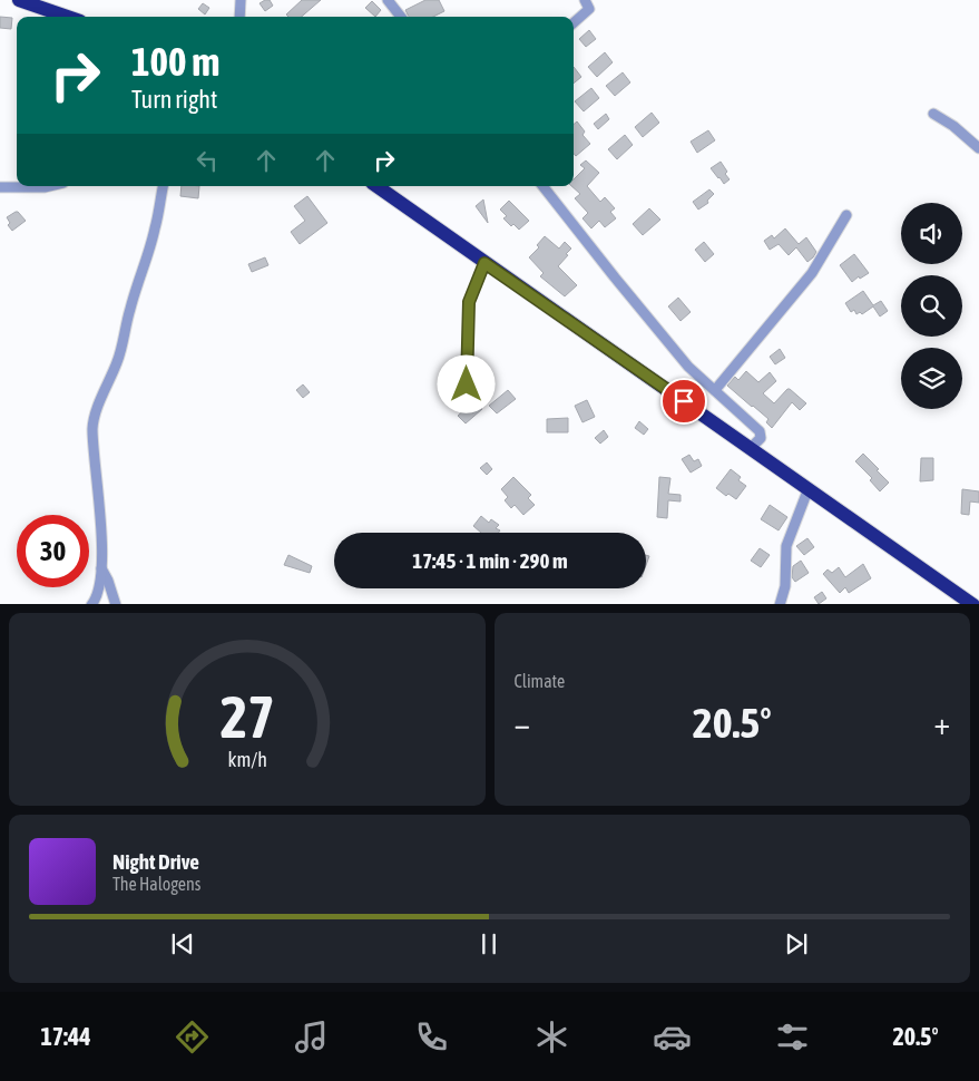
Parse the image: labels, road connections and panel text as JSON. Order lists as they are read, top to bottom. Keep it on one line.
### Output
{"page":{"turn":["100 m","Turn right"],"limit":"30","trip":"17:45 · 1 min · 290 m","tile":"Climate","heat":["−","20.5°","+"],"song":["Night Drive","The Halogens"],"tabs":["17:44","20.5°"],"gauge":["27","km/h"]}}
